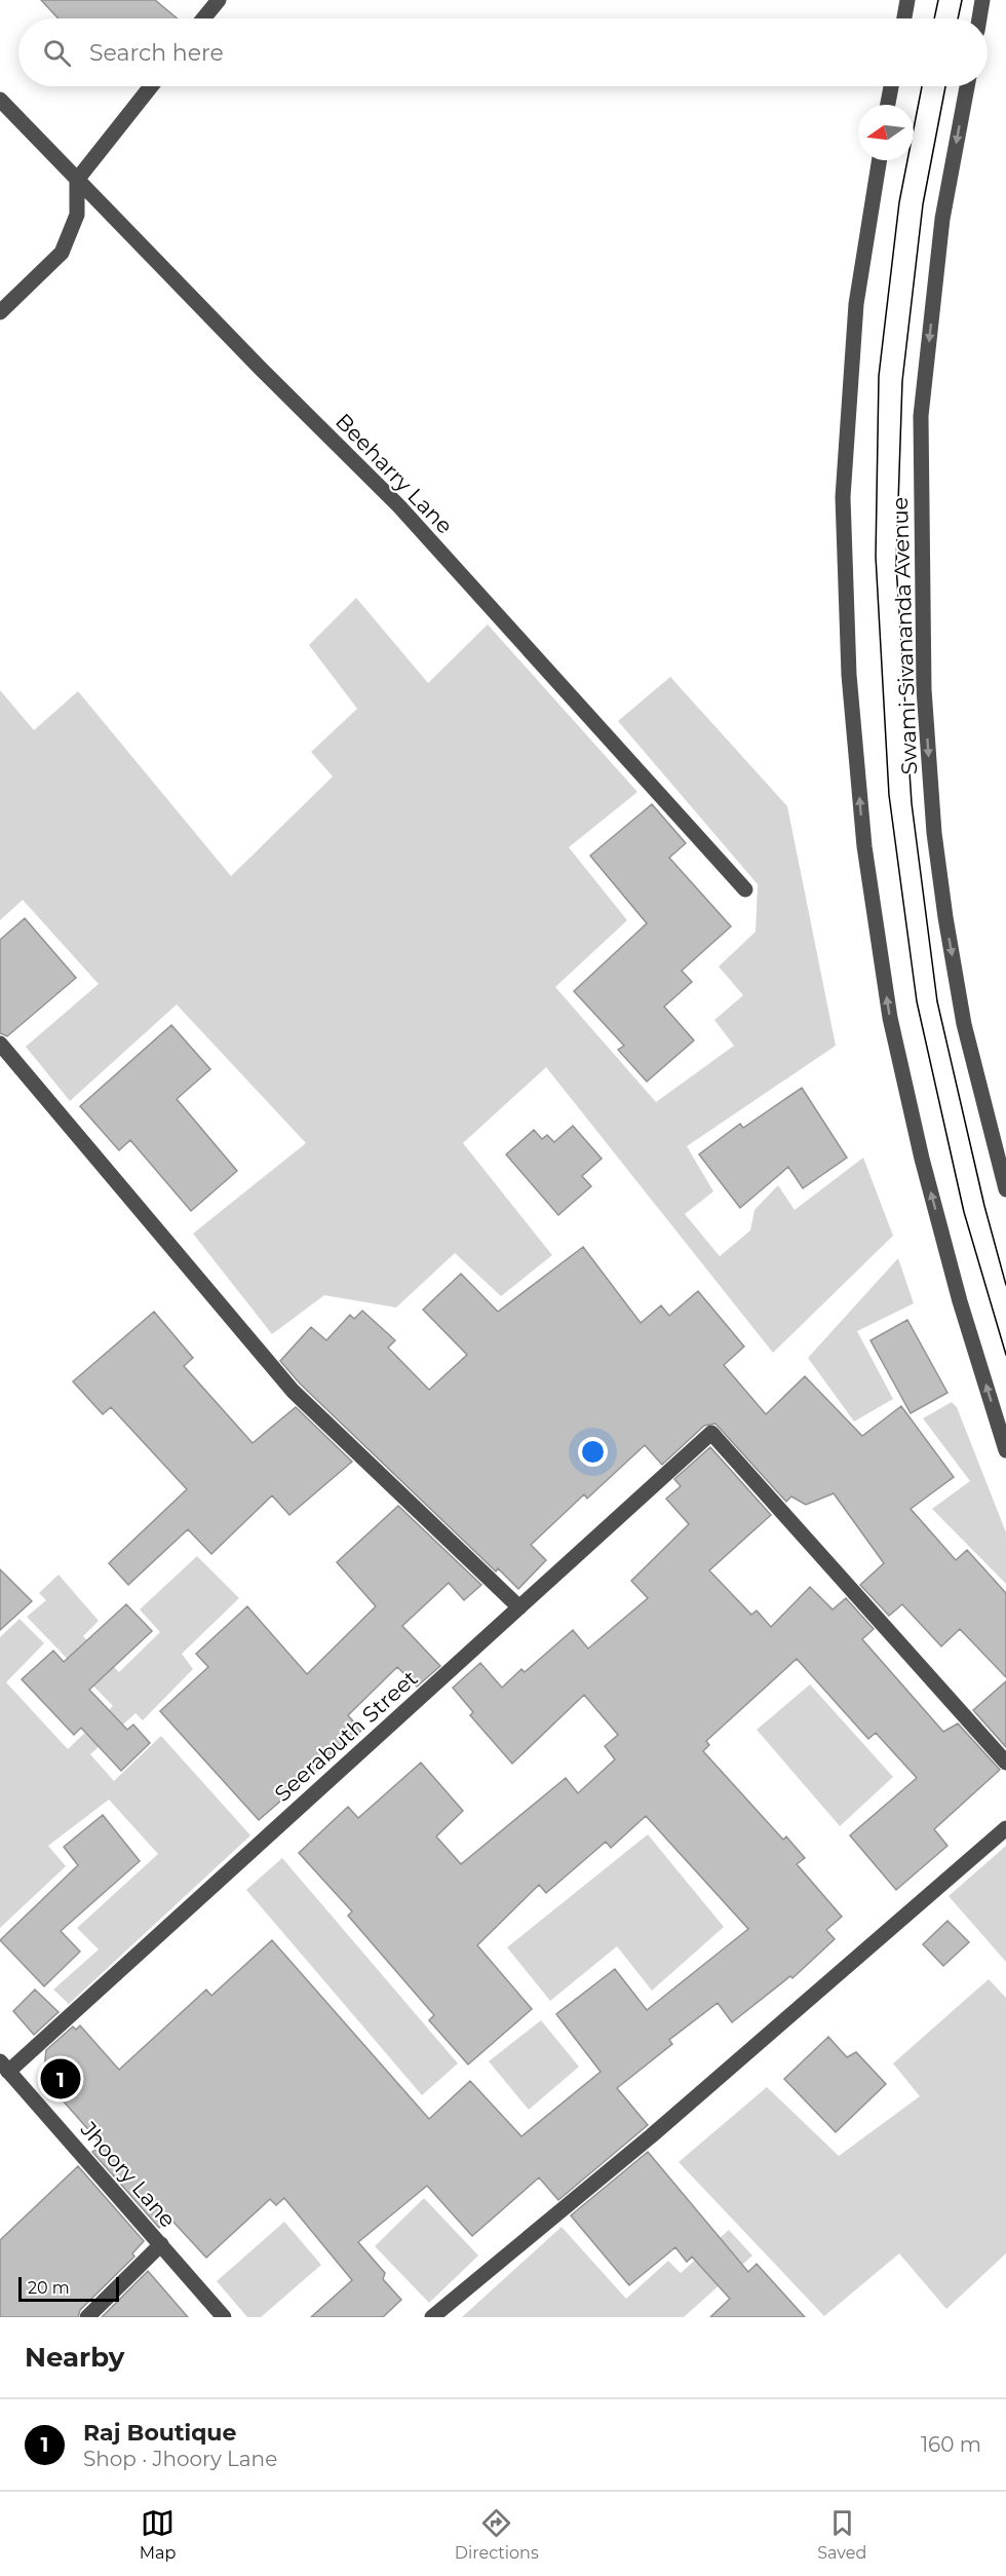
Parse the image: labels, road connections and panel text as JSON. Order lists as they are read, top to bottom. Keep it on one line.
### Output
{"streets":{"street":["Beeharry Lane","Swami Sivananda Avenue","Seerabuth Street","Jhoory Lane"]},"crossings":[["Seerabuth Street","Jhoory Lane"]],"scale_bar":"20 m","north":"left","page":{"search":"Search here","pins":"1","scale":"20 m","heading":"Nearby","list":[{"mark":"1","name":"Raj Boutique","note":"Shop · Jhoory Lane","value":"160 m"}],"nav":["Map","Directions","Saved"]}}
